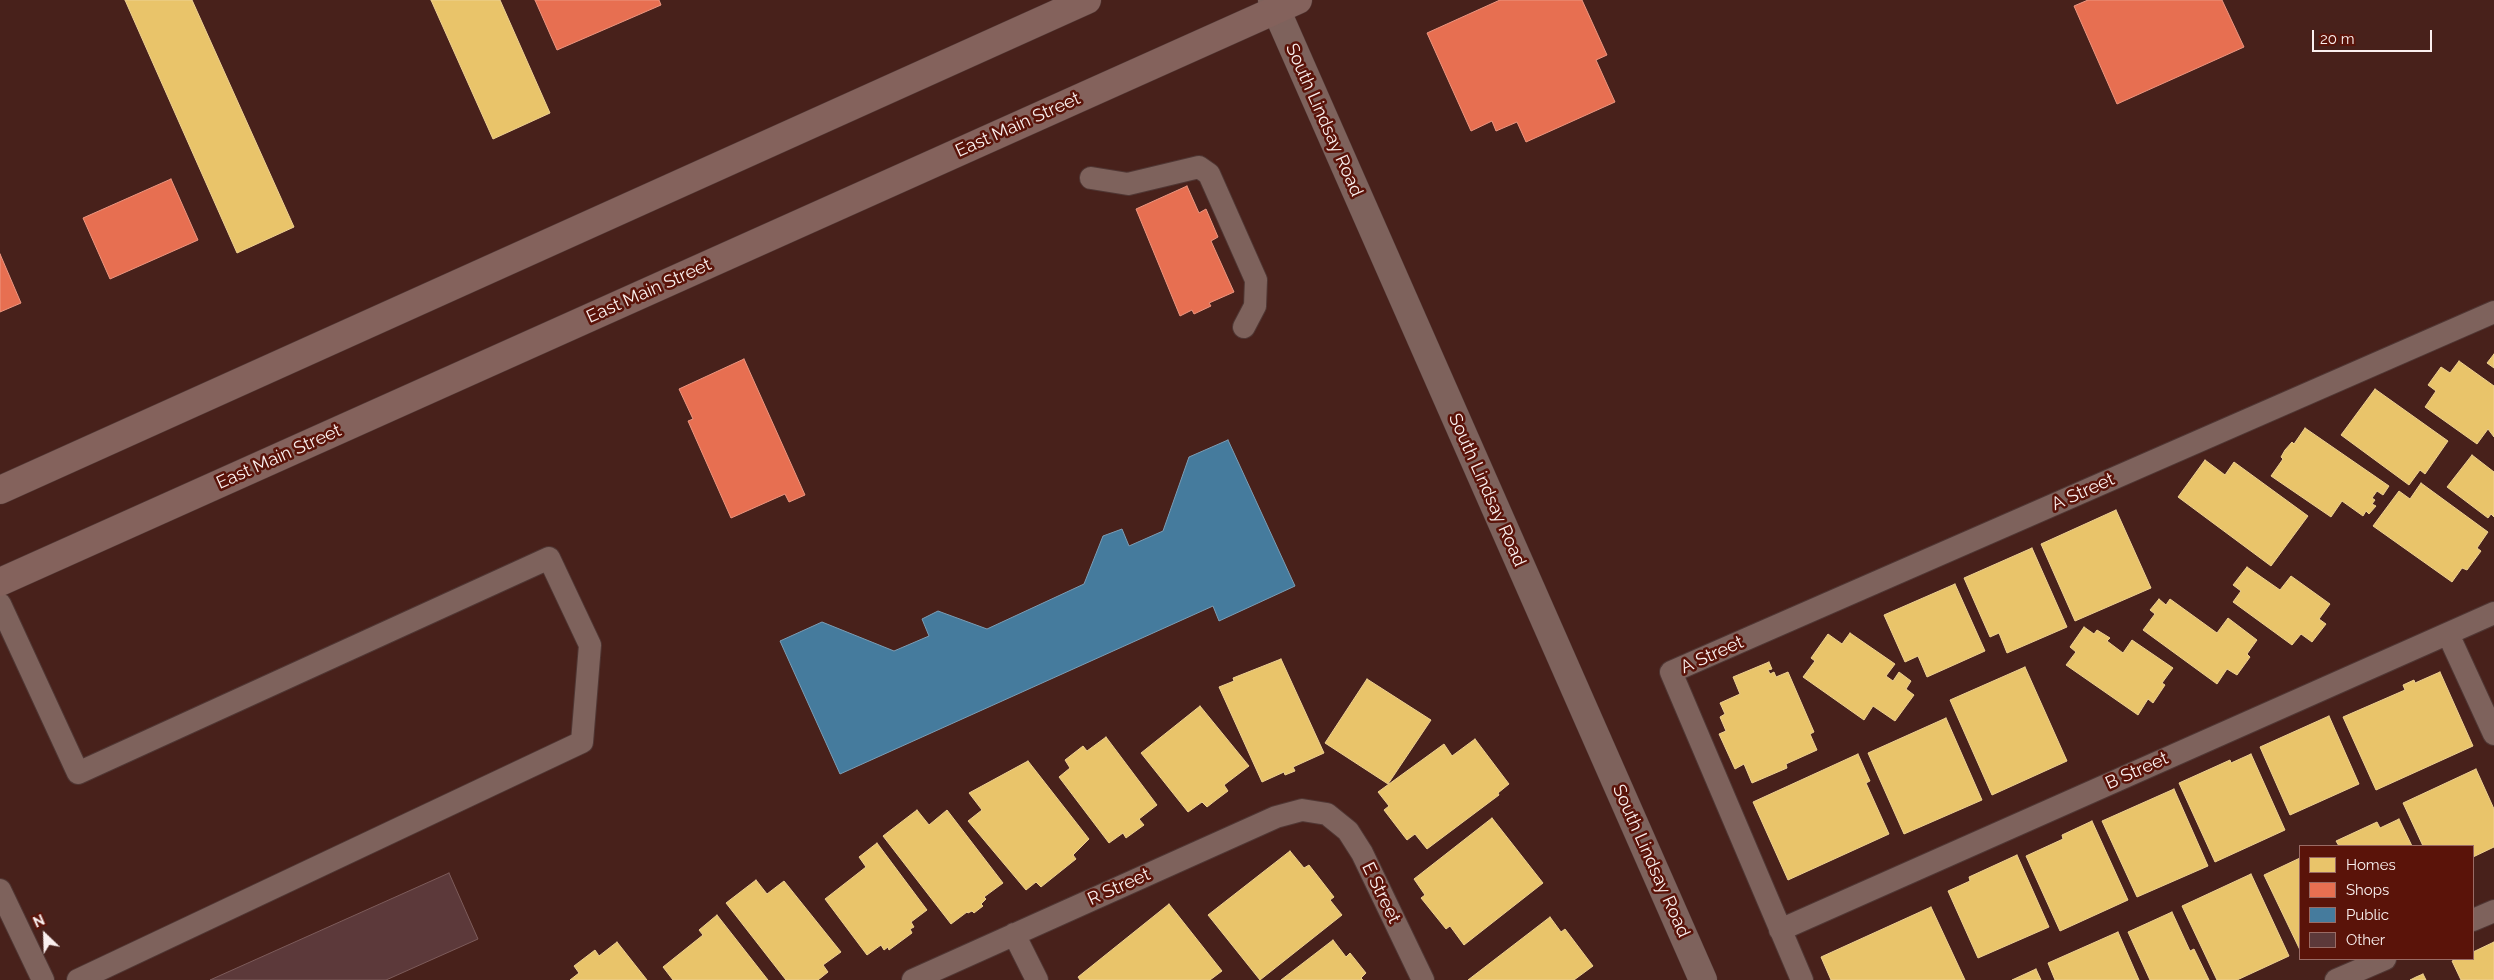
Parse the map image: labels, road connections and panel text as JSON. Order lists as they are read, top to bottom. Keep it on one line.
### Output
{"streets":{"main road":["South Lindsay Road","East Main Street"],"lane":["A Street","B Street","R Street","E Street"]},"crossings":[["South Lindsay Road","East Main Street"],["A Street","B Street"],["R Street","E Street"]],"legend":["Homes","Shops","Public","Other"],"scale_bar":"20 m","north":"top left"}
